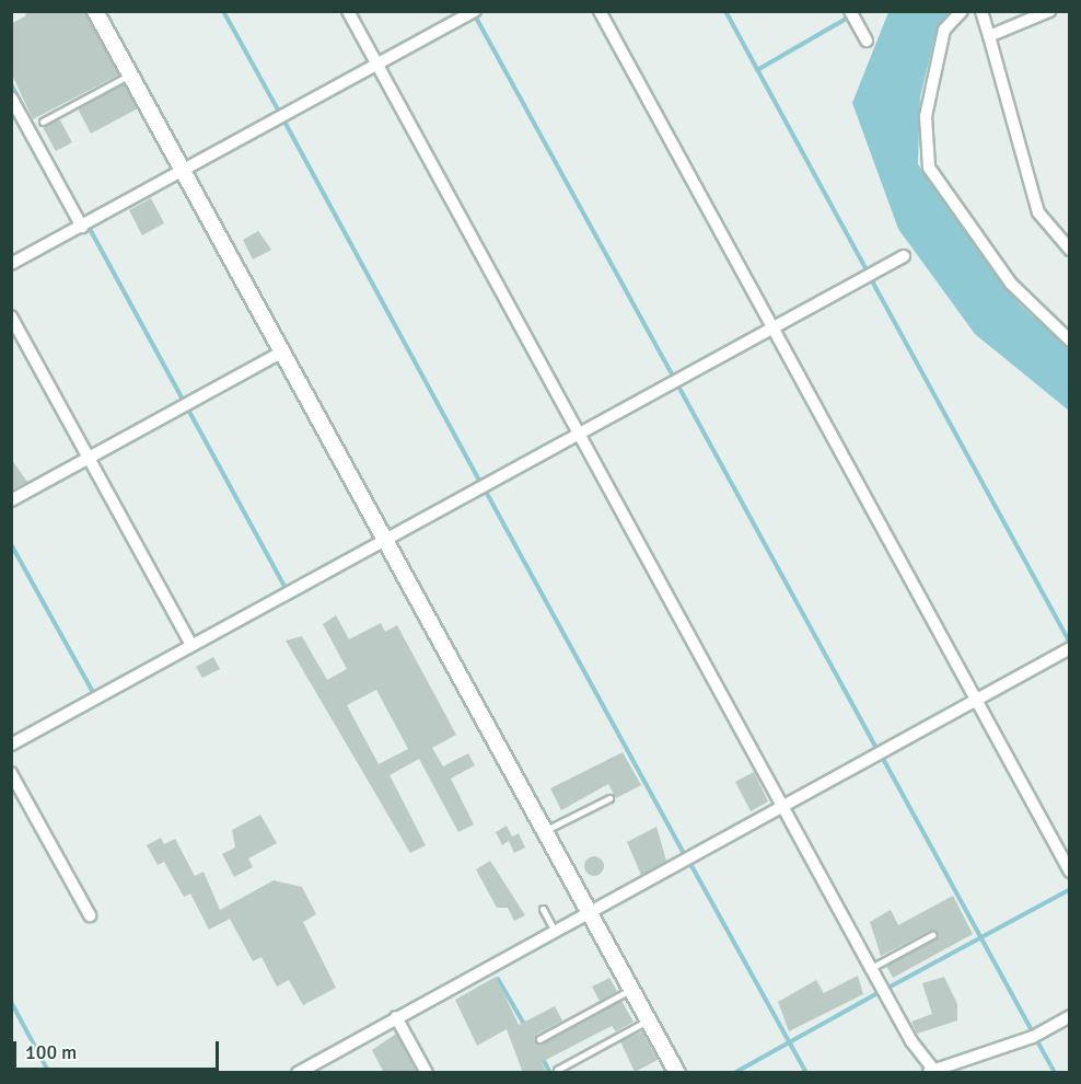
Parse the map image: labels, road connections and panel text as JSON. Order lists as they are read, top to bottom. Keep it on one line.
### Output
{"scale_bar":"100 m"}
